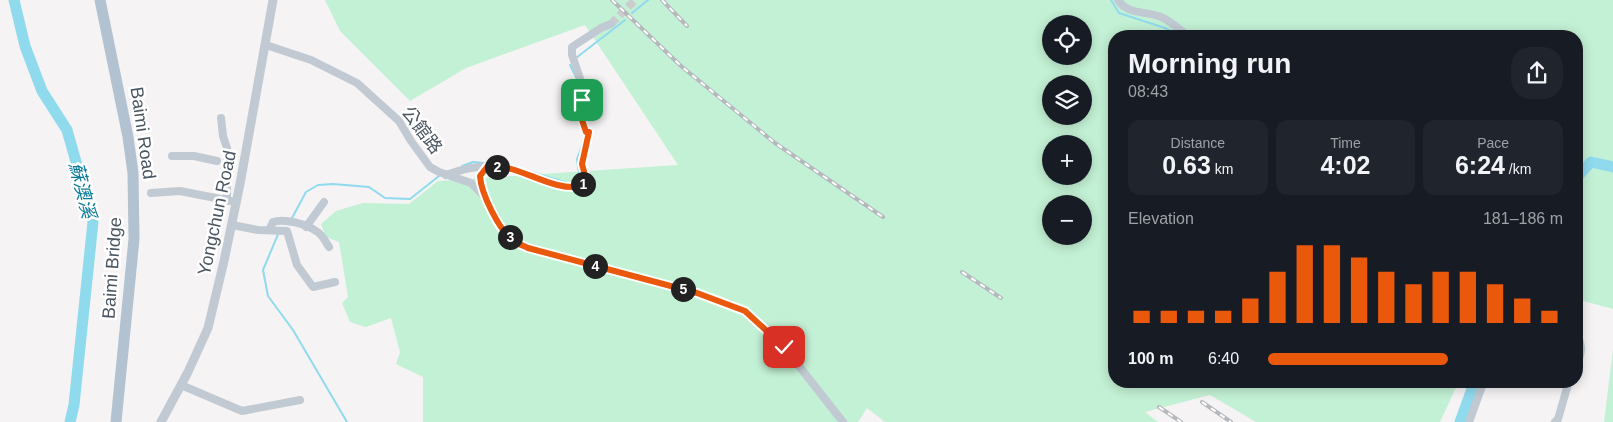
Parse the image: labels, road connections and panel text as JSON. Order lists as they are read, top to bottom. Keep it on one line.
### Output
{"streets":{"main road":["Baimi Bridge"],"street":["公館路","Yongchun Road"]},"crossings":[["公館路","Yongchun Road"]],"water":["蘇澳溪"],"page":{"map_buttons":["+","−"],"heading":["Morning run","08:43"],"stats":[["Distance","0.63 km"],["Time","4:02"],["Pace","6:24 /km"]],"pins":["2","1","3","4","5"],"chart":["Elevation","181–186 m"],"list":[{"name":"100 m","note":"6:40"}]}}
